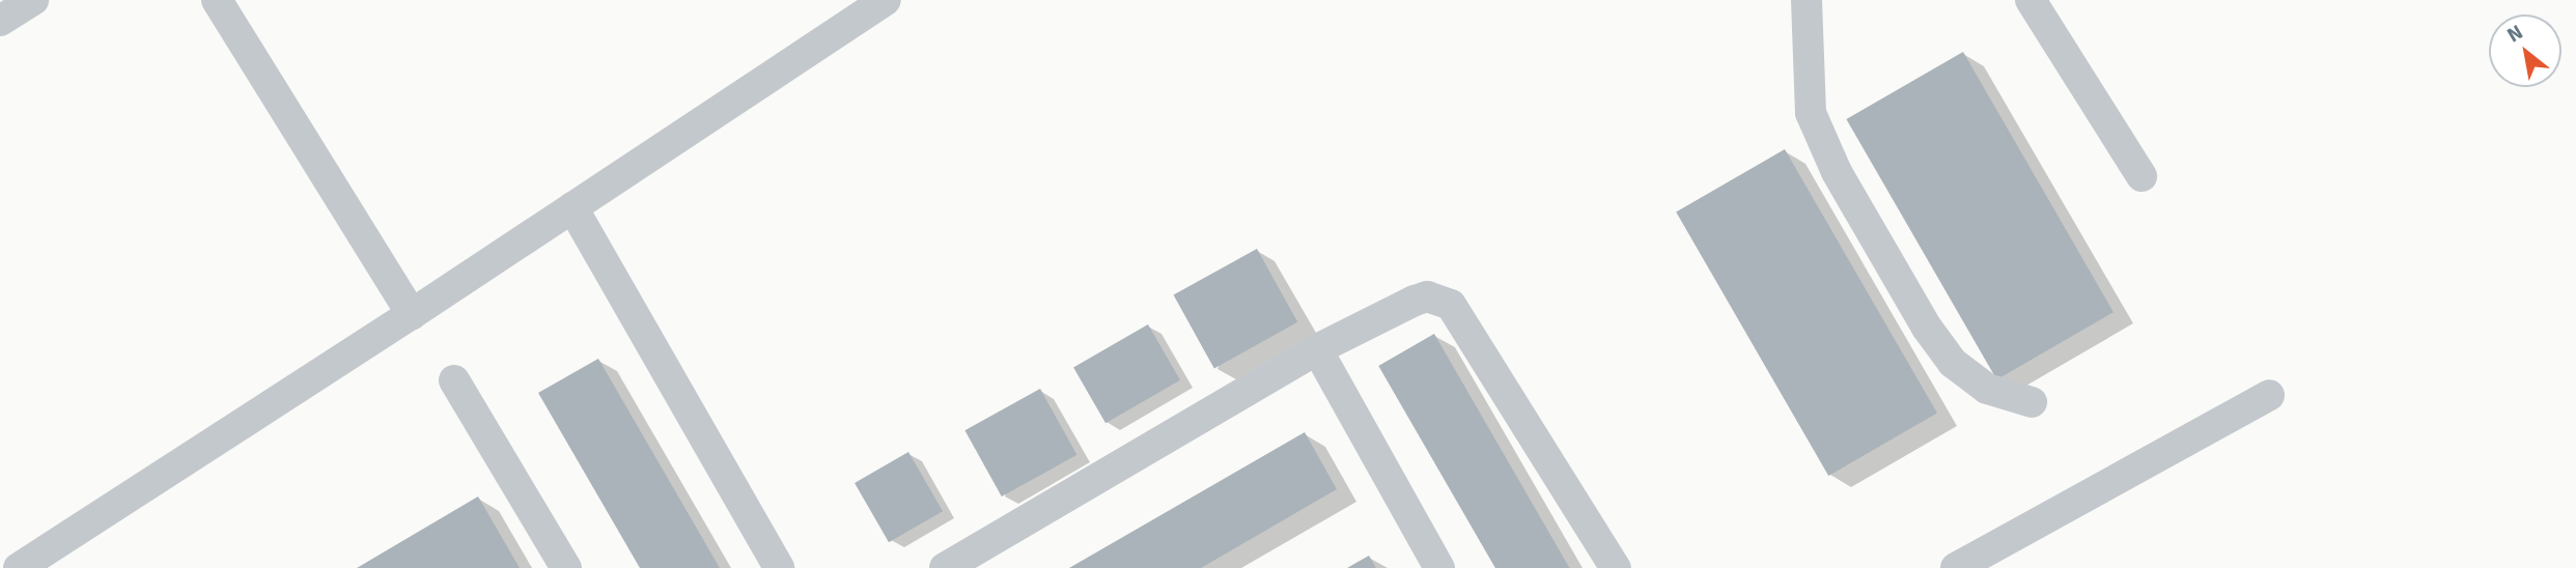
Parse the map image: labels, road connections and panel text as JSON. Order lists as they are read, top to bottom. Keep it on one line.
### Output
{"north":"top left"}
